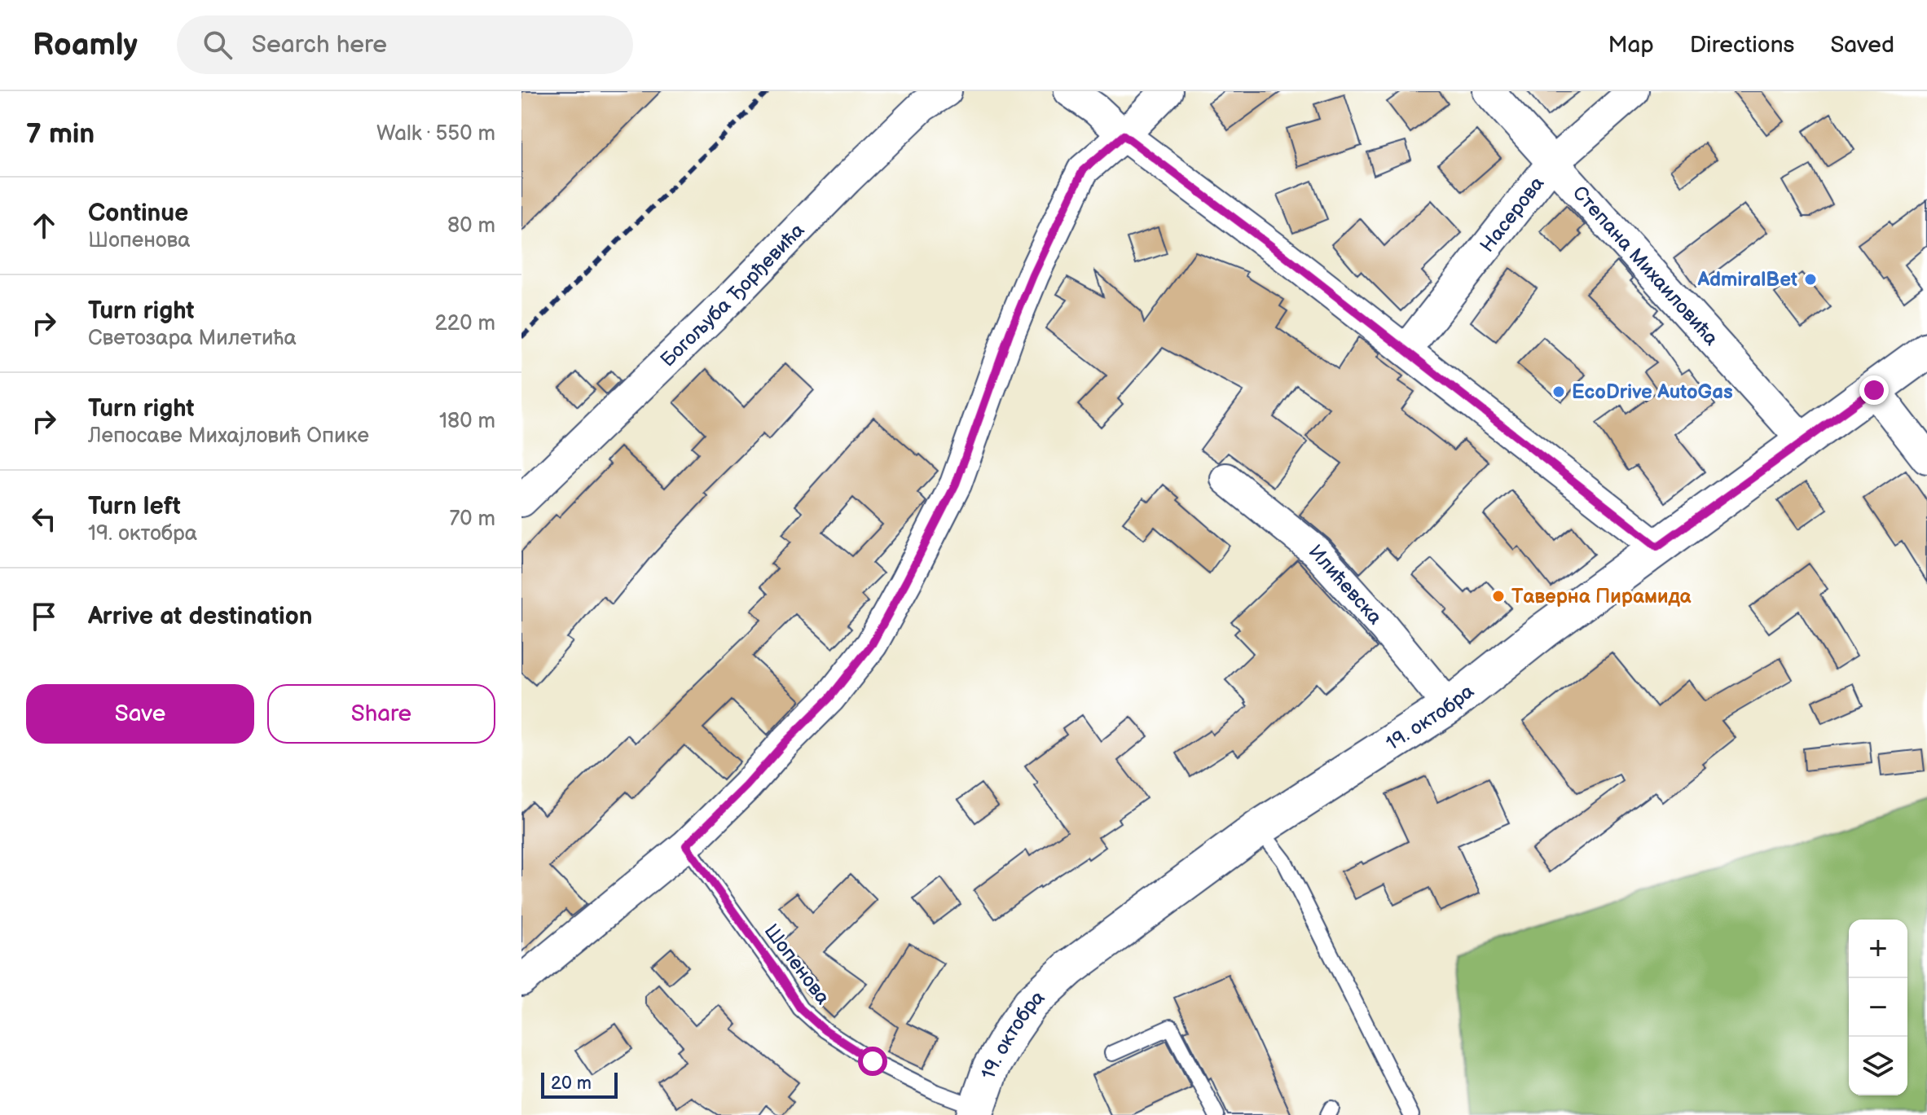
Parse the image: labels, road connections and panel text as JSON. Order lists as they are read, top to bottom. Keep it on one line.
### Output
{"streets":{"street":["Насерова","Степана Михаиловића","Богољуба Ђорђевића","Илићевска","19. октобра"],"lane":["Шопенова"]},"crossings":[["Насерова","Степана Михаиловића"],["Степана Михаиловића","19. октобра"],["Илићевска","19. октобра"],["19. октобра","Шопенова"]],"places":["AdmiralBet","EcoDrive AutoGas","Таверна Пирамида"],"scale_bar":"20 m","page":{"header":"Roamly","search":"Search here","nav":["Map","Directions","Saved"],"heading":["7 min","Walk · 550 m"],"list":[["Continue","Шопенова","80 m"],["Turn right","Светозара Милетића","220 m"],["Turn right","Лепосаве Михајловић Опике","180 m"],["Turn left","19. октобра","70 m"],"Arrive at destination"],"buttons":["Save","Share"],"map_buttons":["+","−"],"scale":"20 m"}}
